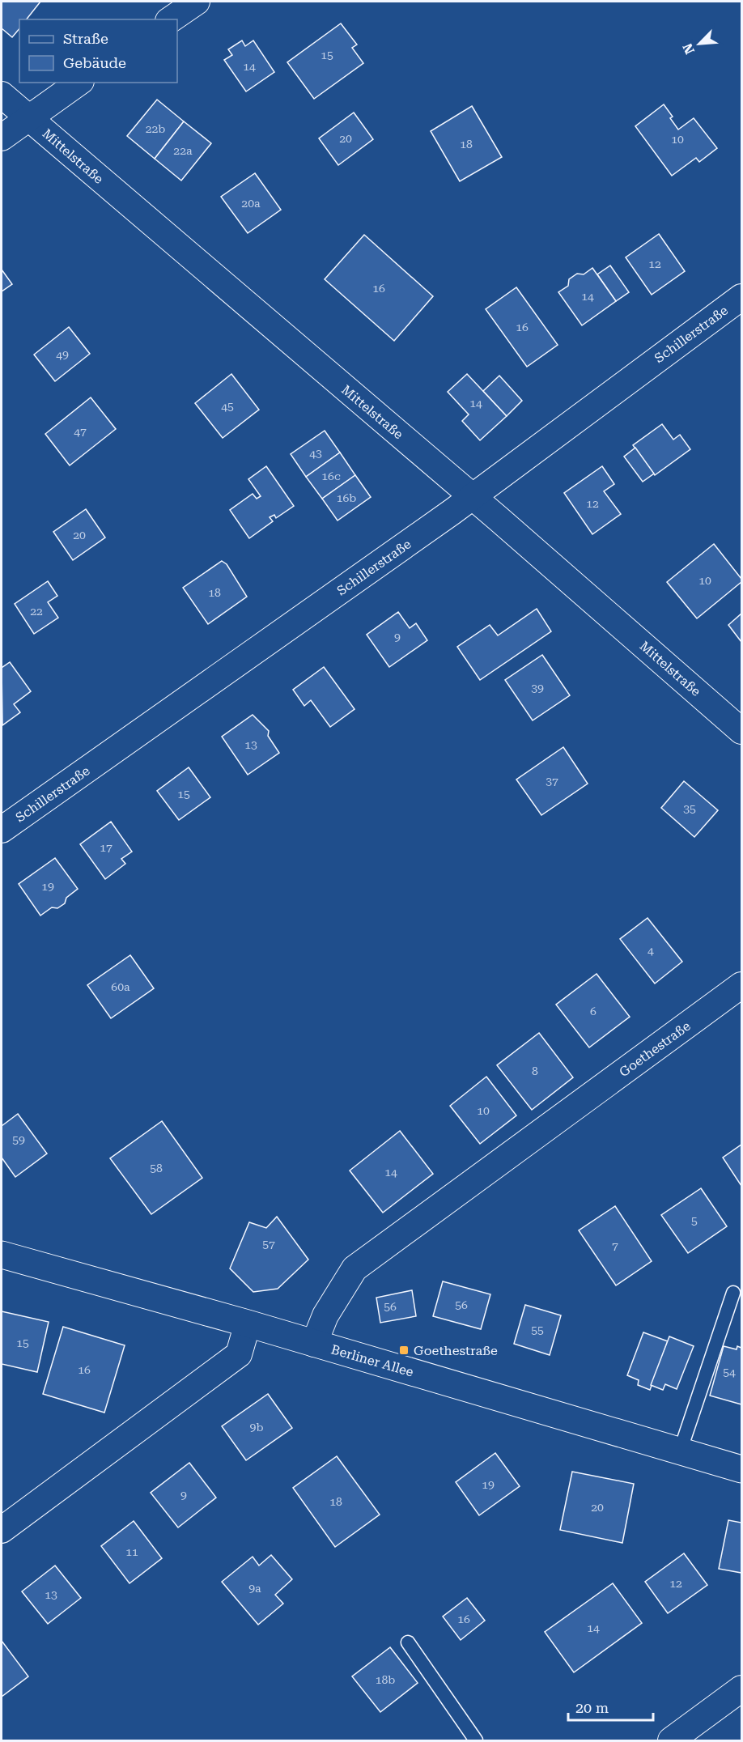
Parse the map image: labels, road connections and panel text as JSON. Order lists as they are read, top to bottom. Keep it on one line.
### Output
{"streets":{"street":["Mittelstraße","Schillerstraße","Goethestraße","Berliner Allee"]},"crossings":[["Mittelstraße","Schillerstraße"],["Goethestraße","Berliner Allee"]],"places":{"transit":["Goethestraße"]},"house_numbers":["15","14","22b","20","10","18","22a","20a","12","16","14","16","49","14","45","47","43","16c","16b","12","20","10","18","22","9","39","13","37","15","35","17","19","4","60a","6","8","10","59","58","14","5","57","7","56","56","55","15","16","54","9b","19","9","18","20","11","12","9a","13","16","14","18b"],"legend":["Straße","Gebäude"],"scale_bar":"20 m","north":"bottom left"}
